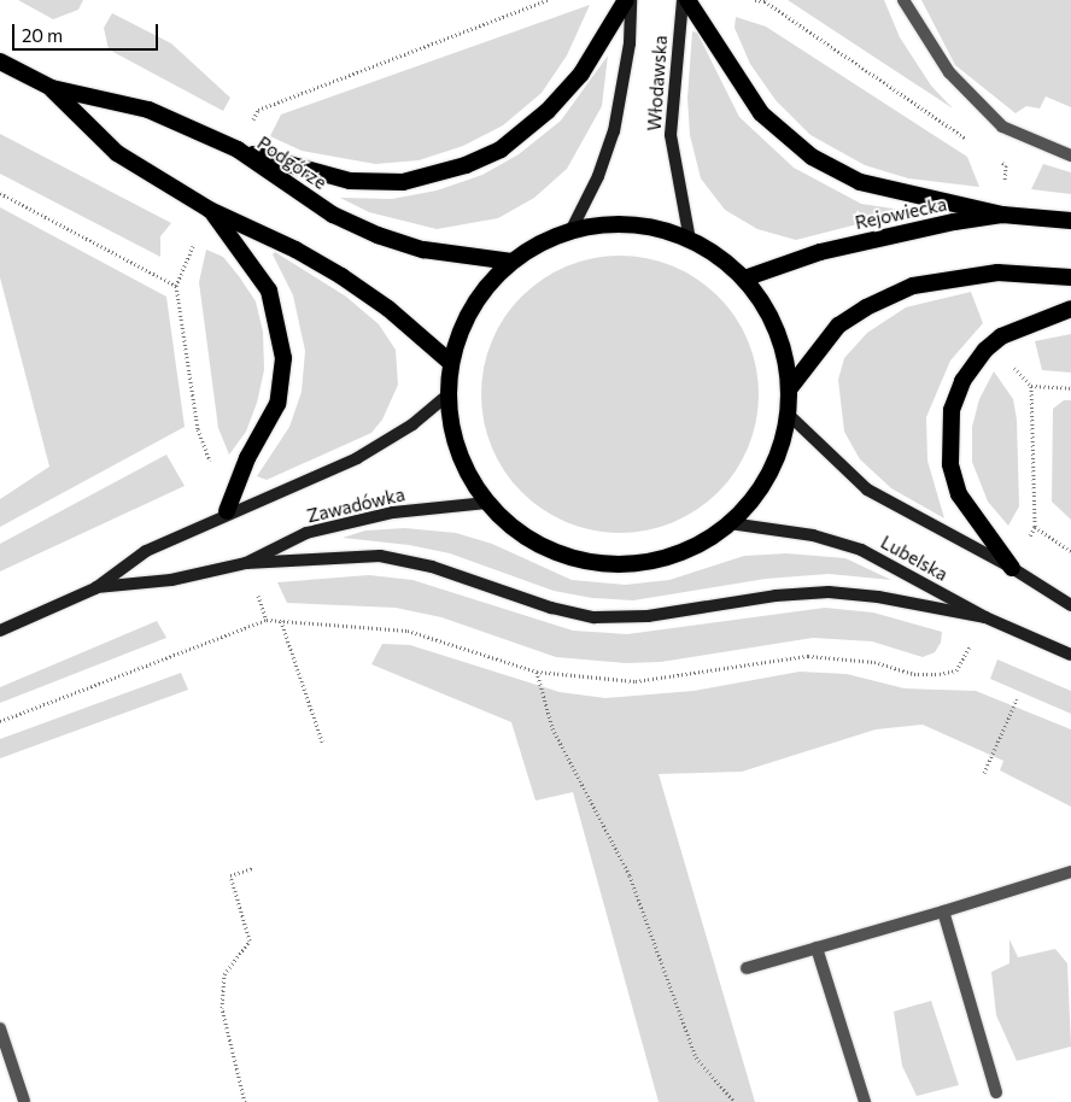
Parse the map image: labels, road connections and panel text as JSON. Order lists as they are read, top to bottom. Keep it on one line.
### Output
{"streets":{"highway":["Podgórze","Rejowiecka"],"main road":["Włodawska","Zawadówka","Lubelska"]},"scale_bar":"20 m"}
